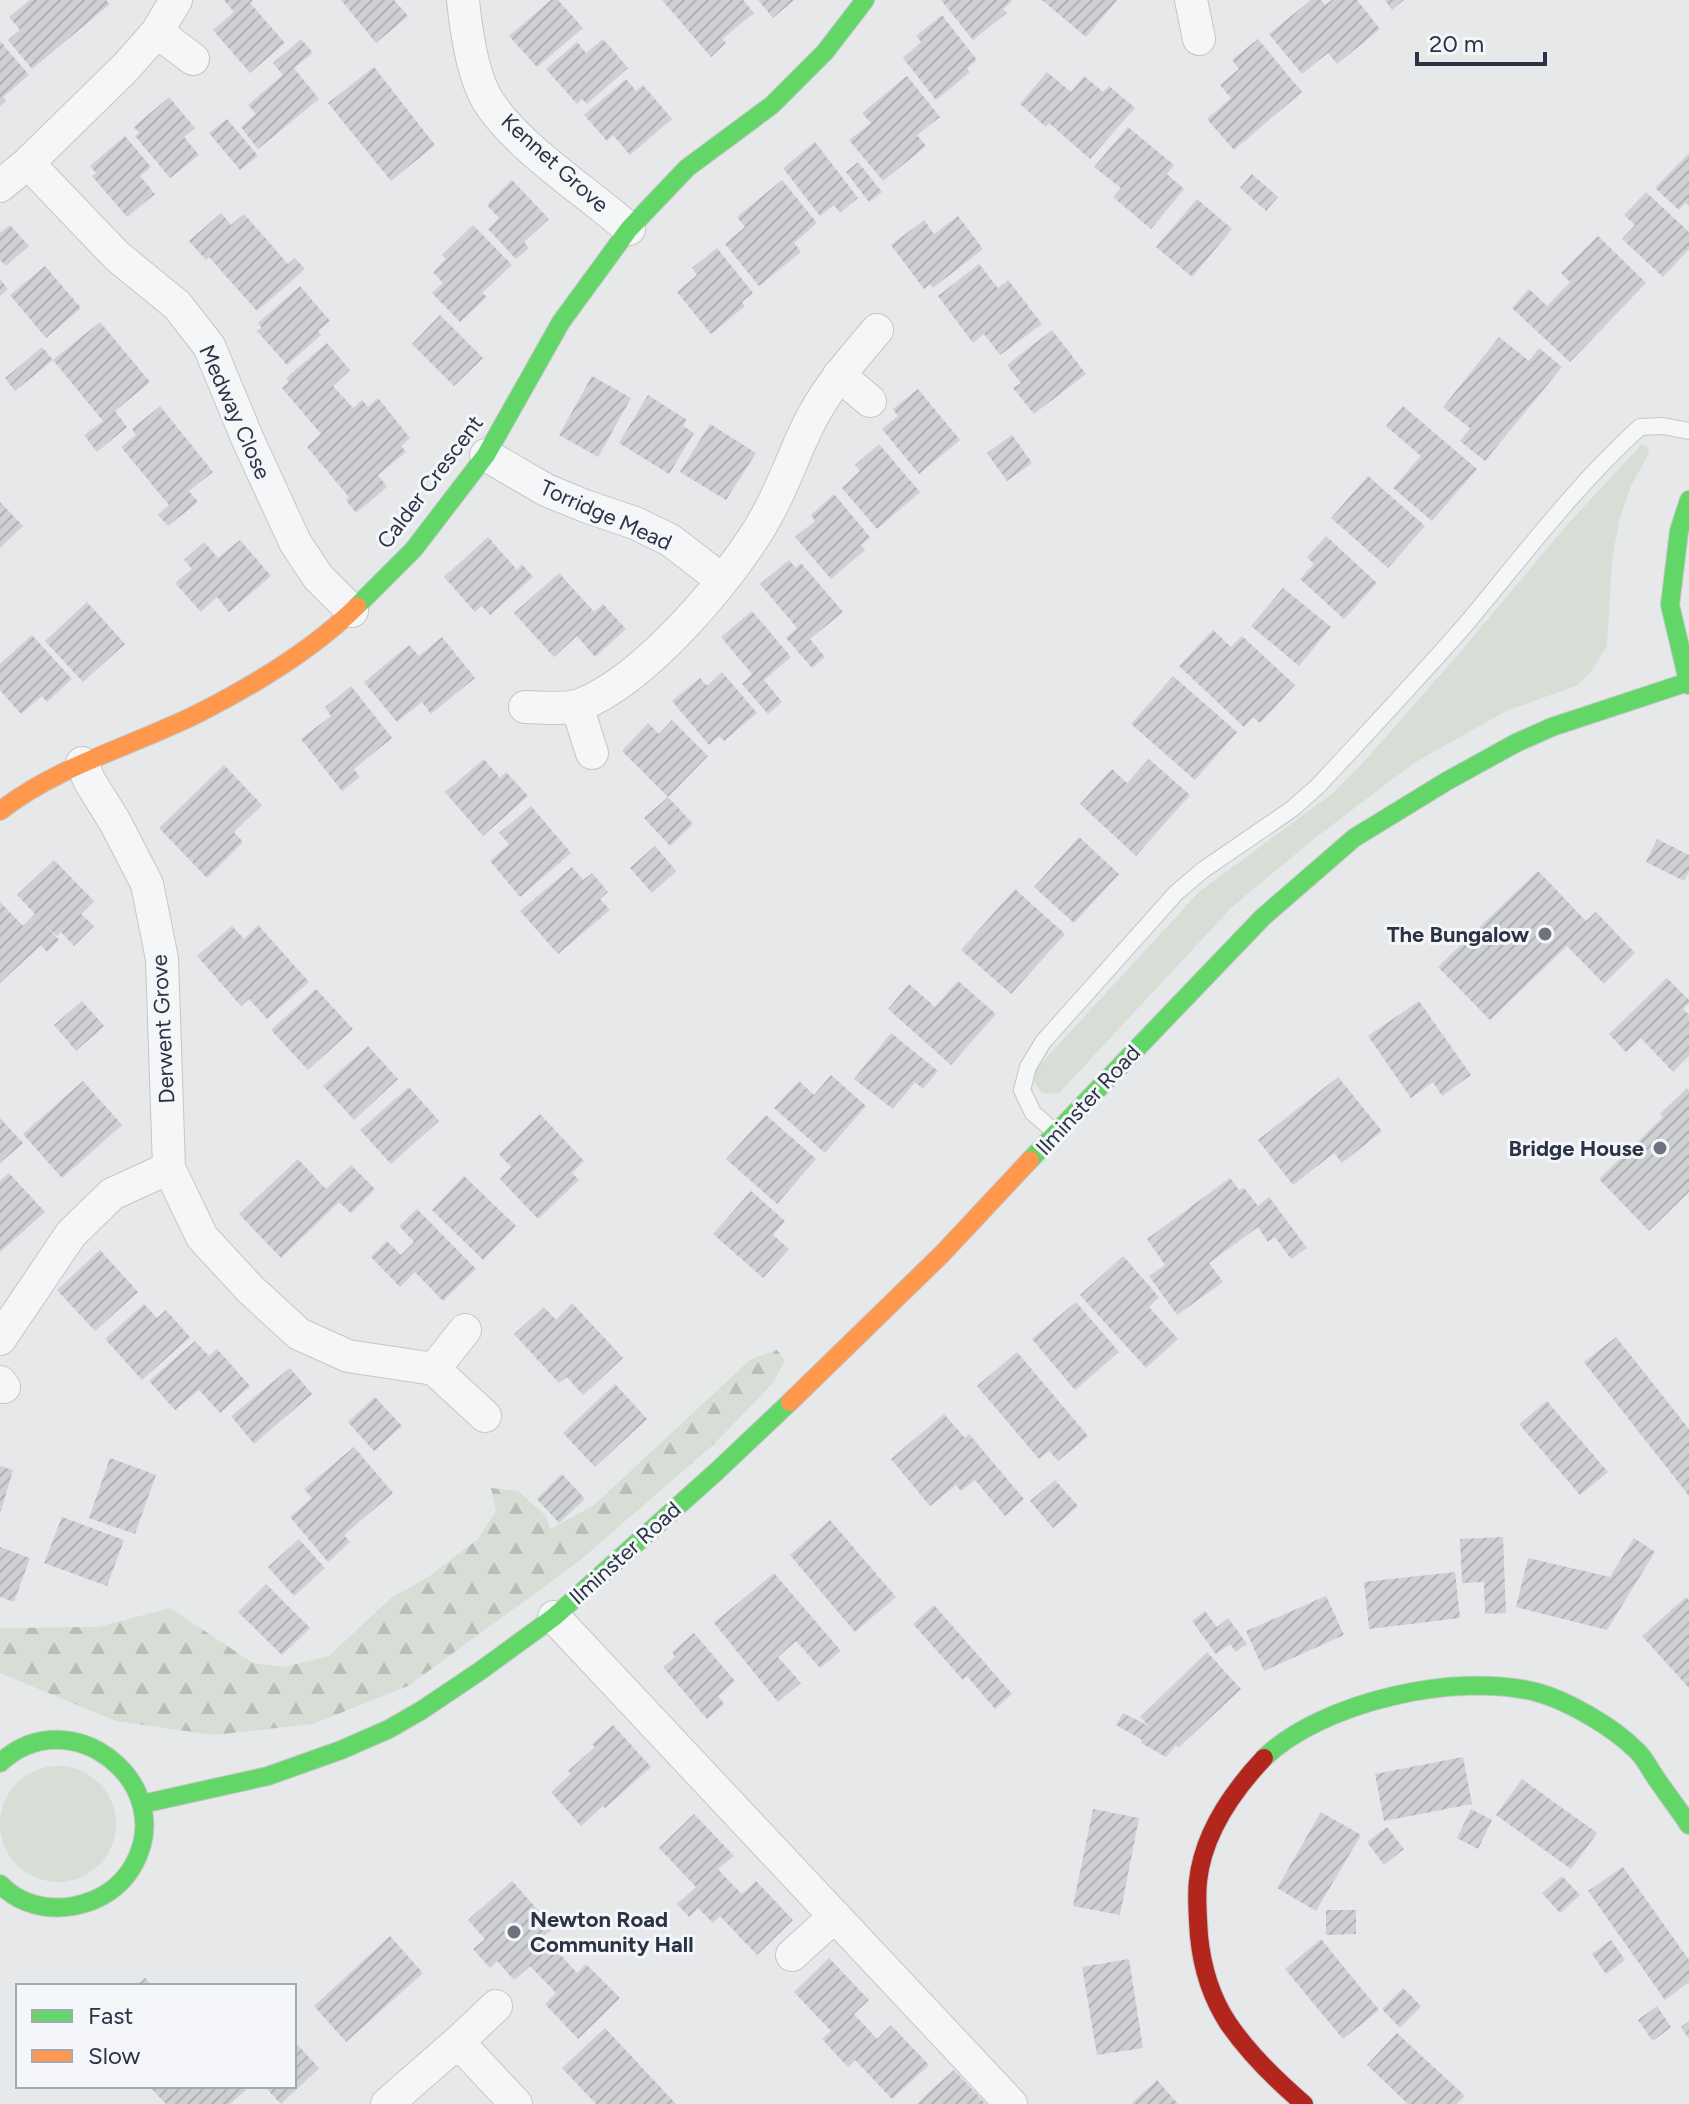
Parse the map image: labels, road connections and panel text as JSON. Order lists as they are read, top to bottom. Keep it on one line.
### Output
{"streets":{"street":["Kennet Grove","Medway Close","Calder Crescent","Torridge Mead","Derwent Grove","Ilminster Road"]},"crossings":[["Kennet Grove","Calder Crescent"],["Medway Close","Calder Crescent"],["Calder Crescent","Torridge Mead"],["Calder Crescent","Derwent Grove"]],"places":["The Bungalow","Bridge House","Newton Road Community Hall"],"legend":["Fast","Slow"],"scale_bar":"20 m"}
